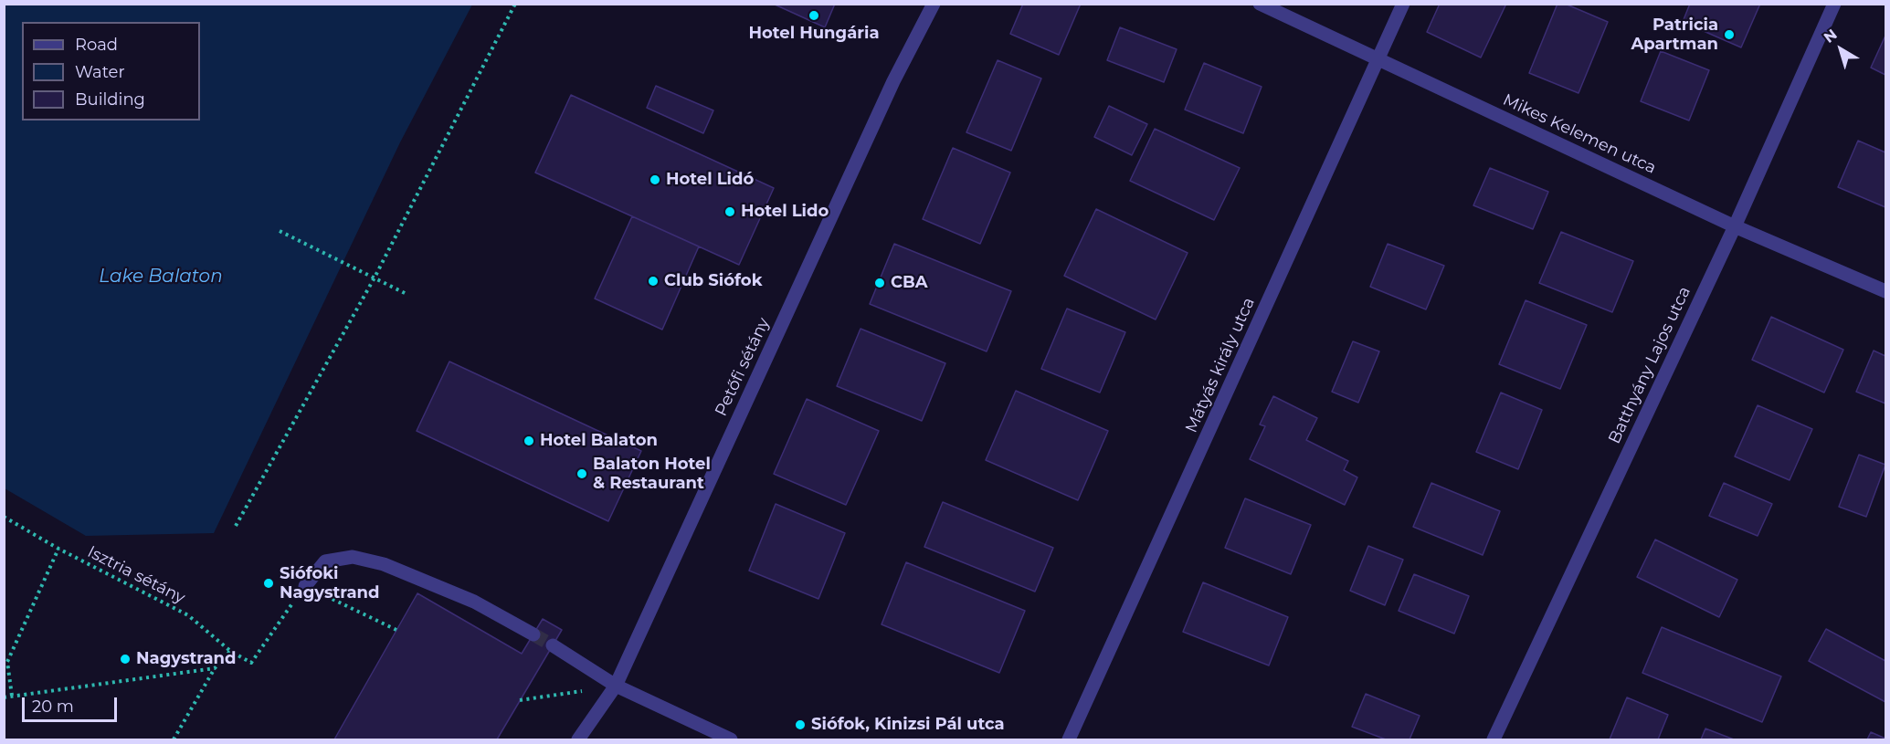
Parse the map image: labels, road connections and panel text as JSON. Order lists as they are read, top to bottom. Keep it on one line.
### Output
{"streets":{"street":["Mikes Kelemen utca","Mátyás király utca","Batthyány Lajos utca","Petőfi sétány"],"path":["Isztria sétány"]},"crossings":[["Mikes Kelemen utca","Mátyás király utca"],["Mikes Kelemen utca","Batthyány Lajos utca"]],"water":["Lake Balaton"],"places":["Hotel Hungária","Patricia Apartman","Hotel Lidó","Hotel Lido","Club Siófok","CBA","Hotel Balaton","Balaton Hotel & Restaurant","Siófoki Nagystrand","Nagystrand","Siófok, Kinizsi Pál utca"],"legend":["Road","Water","Building"],"scale_bar":"20 m","north":"top left"}
